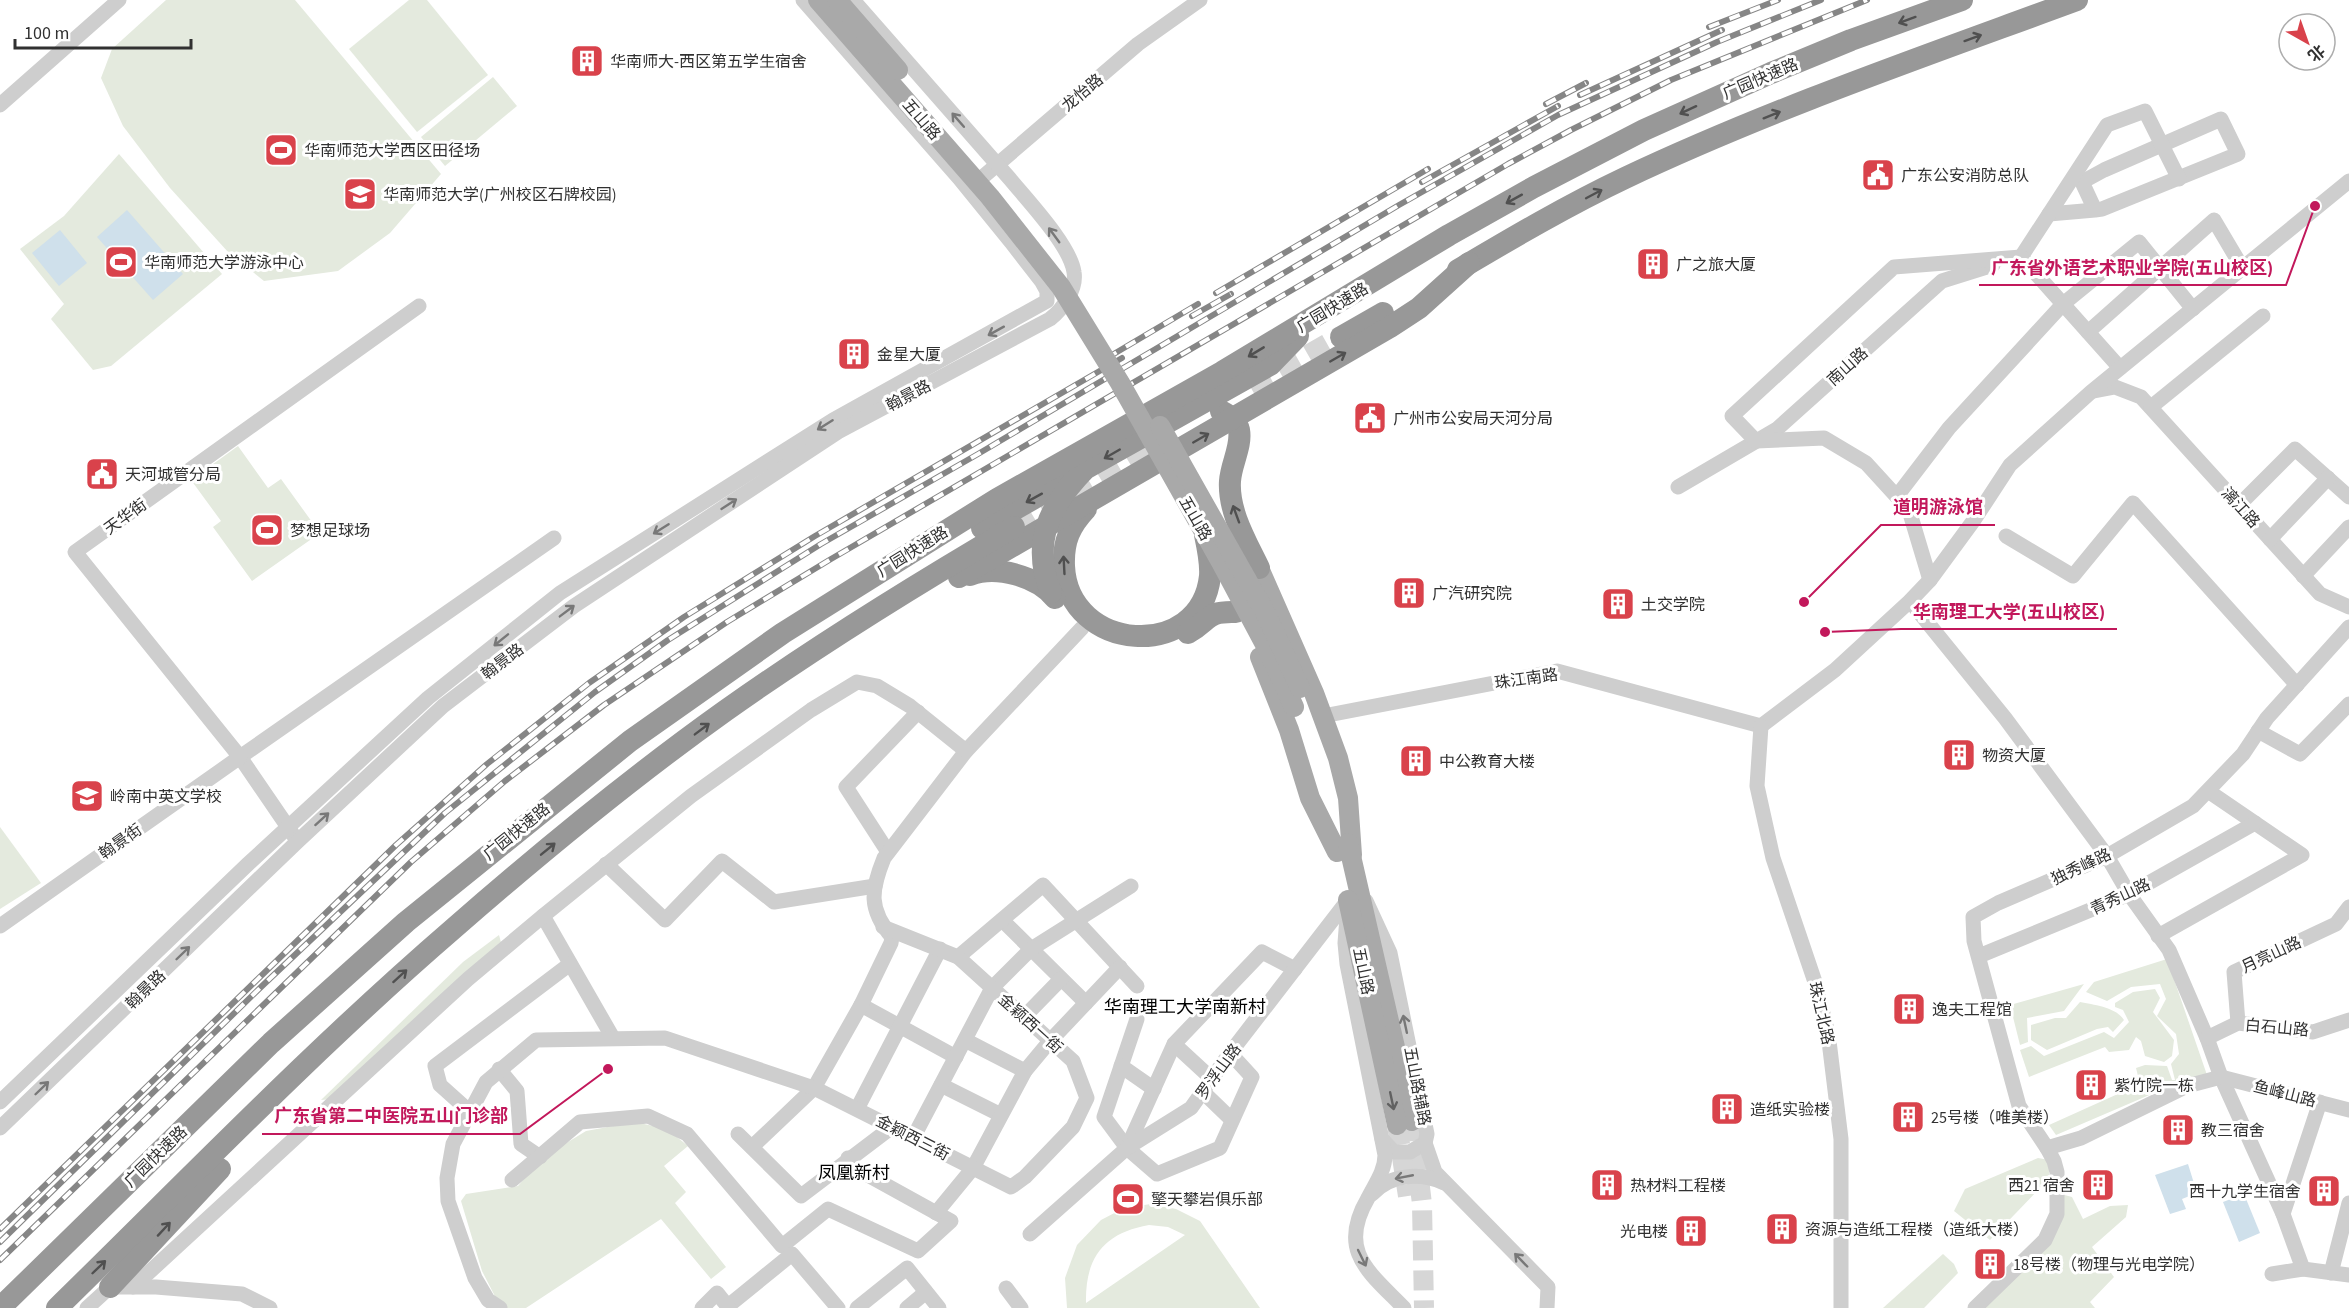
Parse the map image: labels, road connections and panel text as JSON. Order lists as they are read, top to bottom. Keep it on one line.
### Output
{"streets":{"highway":["广园快速路"],"main road":["五山路"],"street":["龙怡路","南山路","翰景路","漓江路","天华街","珠江南路","翰景街","独秀峰路","青秀山路","月亮山路","珠江北路","金颖西一街","白石山路","罗浮山路","五山路辅路","鱼峰山路","金颖西三街"]},"crossings":[["龙怡路","翰景路"],["五山路","罗浮山路"],["五山路","五山路辅路"],["翰景路","天华街"],["天华街","翰景街"],["珠江南路","珠江北路"],["独秀峰路","青秀山路"],["月亮山路","白石山路"],["金颖西一街","金颖西三街"],["罗浮山路","五山路辅路"]],"districts":["华南理工大学南新村","凤凰新村"],"places":{"building":["华南师大-西区第五学生宿舍","广之旅大厦","金星大厦","广汽研究院","土交学院","物资大厦","中公教育大楼","逸夫工程馆","紫竹院一栋","造纸实验楼","25号楼（唯美楼）","教三宿舍","热材料工程楼","西21 宿舍","西十九学生宿舍","资源与造纸工程楼（造纸大楼）","光电楼","18号楼（物理与光电学院）"],"sports":["华南师范大学西区田径场","华南师范大学游泳中心","梦想足球场","擎天攀岩俱乐部"],"public building":["广东公安消防总队","广州市公安局天河分局","天河城管分局"],"school or university":["华南师范大学(广州校区石牌校园)","岭南中英文学校"],"other":["广东省外语艺术职业学院(五山校区)","道明游泳馆","华南理工大学(五山校区)","广东省第二中医院五山门诊部"]},"scale_bar":"100 m","north":"bottom right"}
